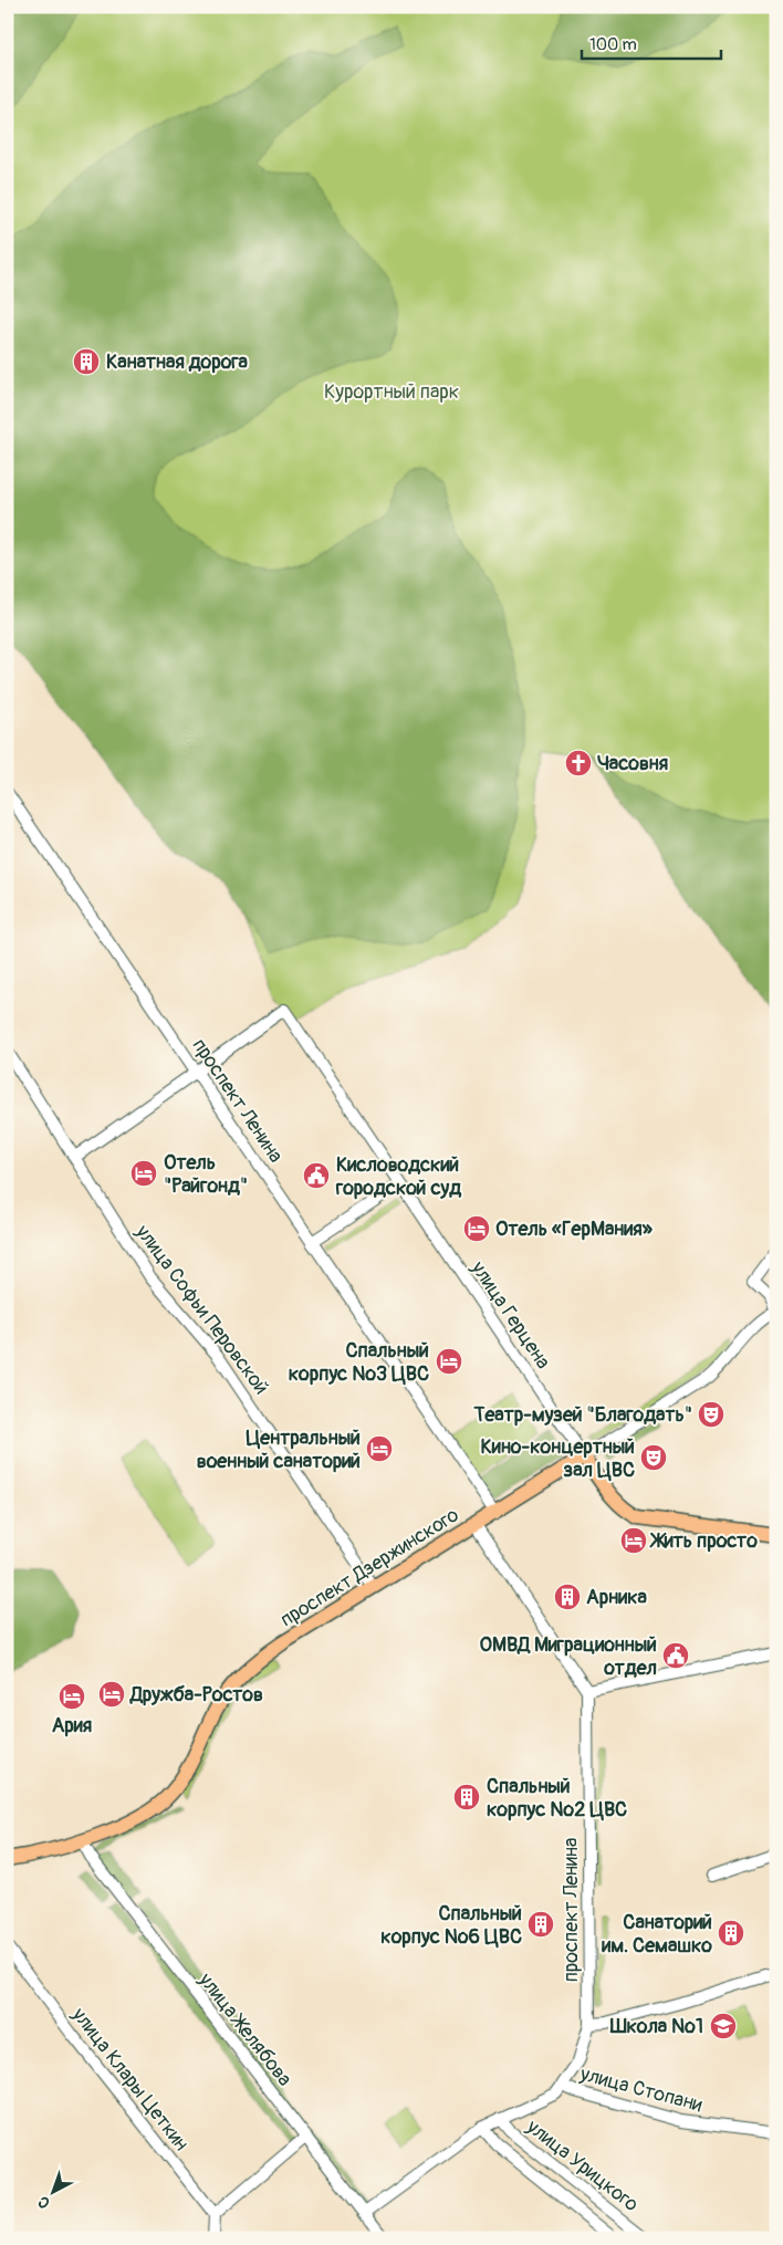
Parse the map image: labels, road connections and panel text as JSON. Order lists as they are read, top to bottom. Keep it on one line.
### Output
{"streets":{"main road":["улица Герцена","проспект Дзержинского"],"street":["проспект Ленина","улица Софьи Перовской","улица Желябова","улица Клары Цеткин","улица Стопани","улица Урицкого"]},"crossings":[["проспект Ленина","улица Герцена"],["проспект Ленина","проспект Дзержинского"],["проспект Ленина","улица Желябова"],["проспект Ленина","улица Стопани"],["проспект Ленина","улица Урицкого"],["улица Софьи Перовской","проспект Дзержинского"],["улица Герцена","проспект Дзержинского"],["проспект Дзержинского","улица Желябова"]],"parks":["Курортный парк"],"places":{"building":["Канатная дорога","Арника","Спальный корпус №2 ЦВС","Спальный корпус №6 ЦВС","Санаторий им. Семашко"],"church":["Часовня"],"hotel":["Отель \"Райгонд\"","Отель «ГерМания»","Спальный корпус №3 ЦВС","Центральный военный санаторий","Жить просто","Дружба-Ростов","Ария"],"public building":["Кисловодский городской суд","ОМВД Миграционный отдел"],"theatre":["Театр-музей \"Благодать\"","Кино-концертный зал ЦВС"],"school or university":["Школа №1"]},"scale_bar":"100 m","north":"bottom left"}
